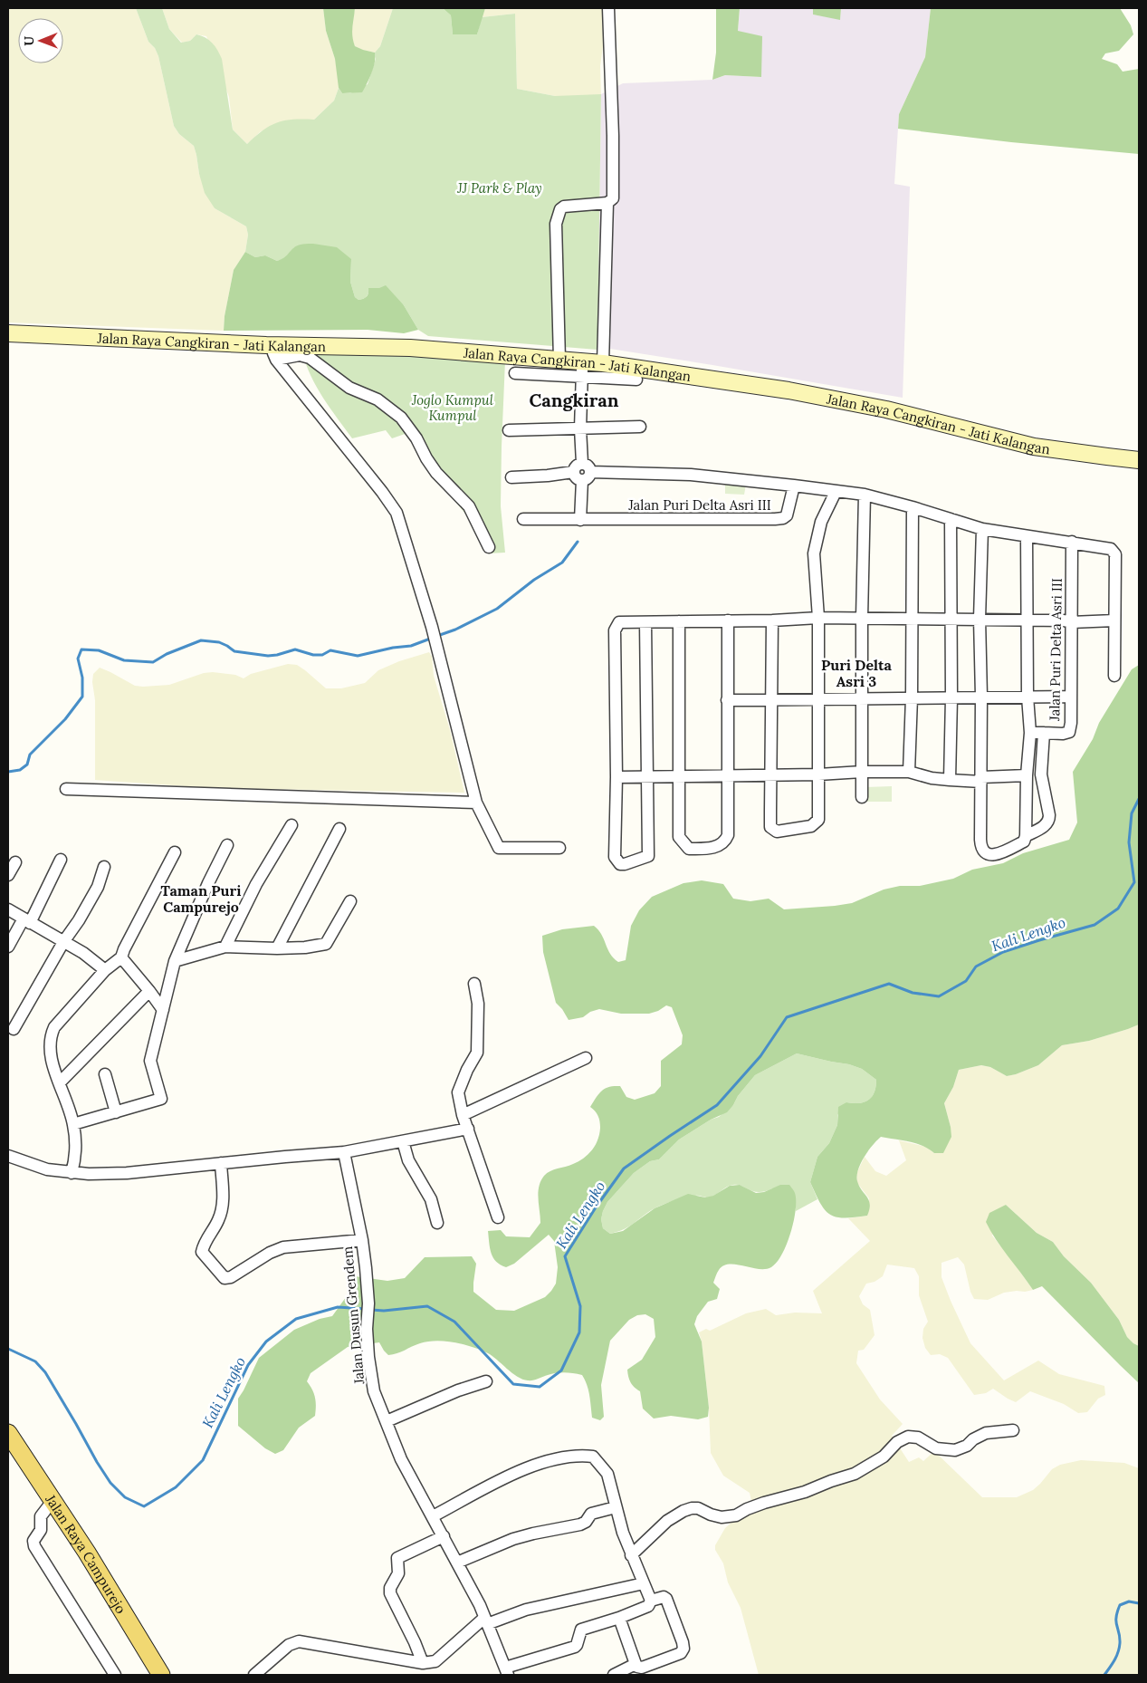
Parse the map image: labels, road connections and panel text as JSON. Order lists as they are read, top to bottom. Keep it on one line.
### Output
{"streets":{"main road":["Jalan Raya Campurejo"],"street":["Jalan Raya Cangkiran - Jati Kalangan","Jalan Puri Delta Asri III","Jalan Dusun Grendem"]},"districts":["Cangkiran","Puri Delta Asri 3","Taman Puri Campurejo"],"water":["Kali Lengko"],"parks":["JJ Park & Play","Joglo Kumpul Kumpul"],"north":"left"}
